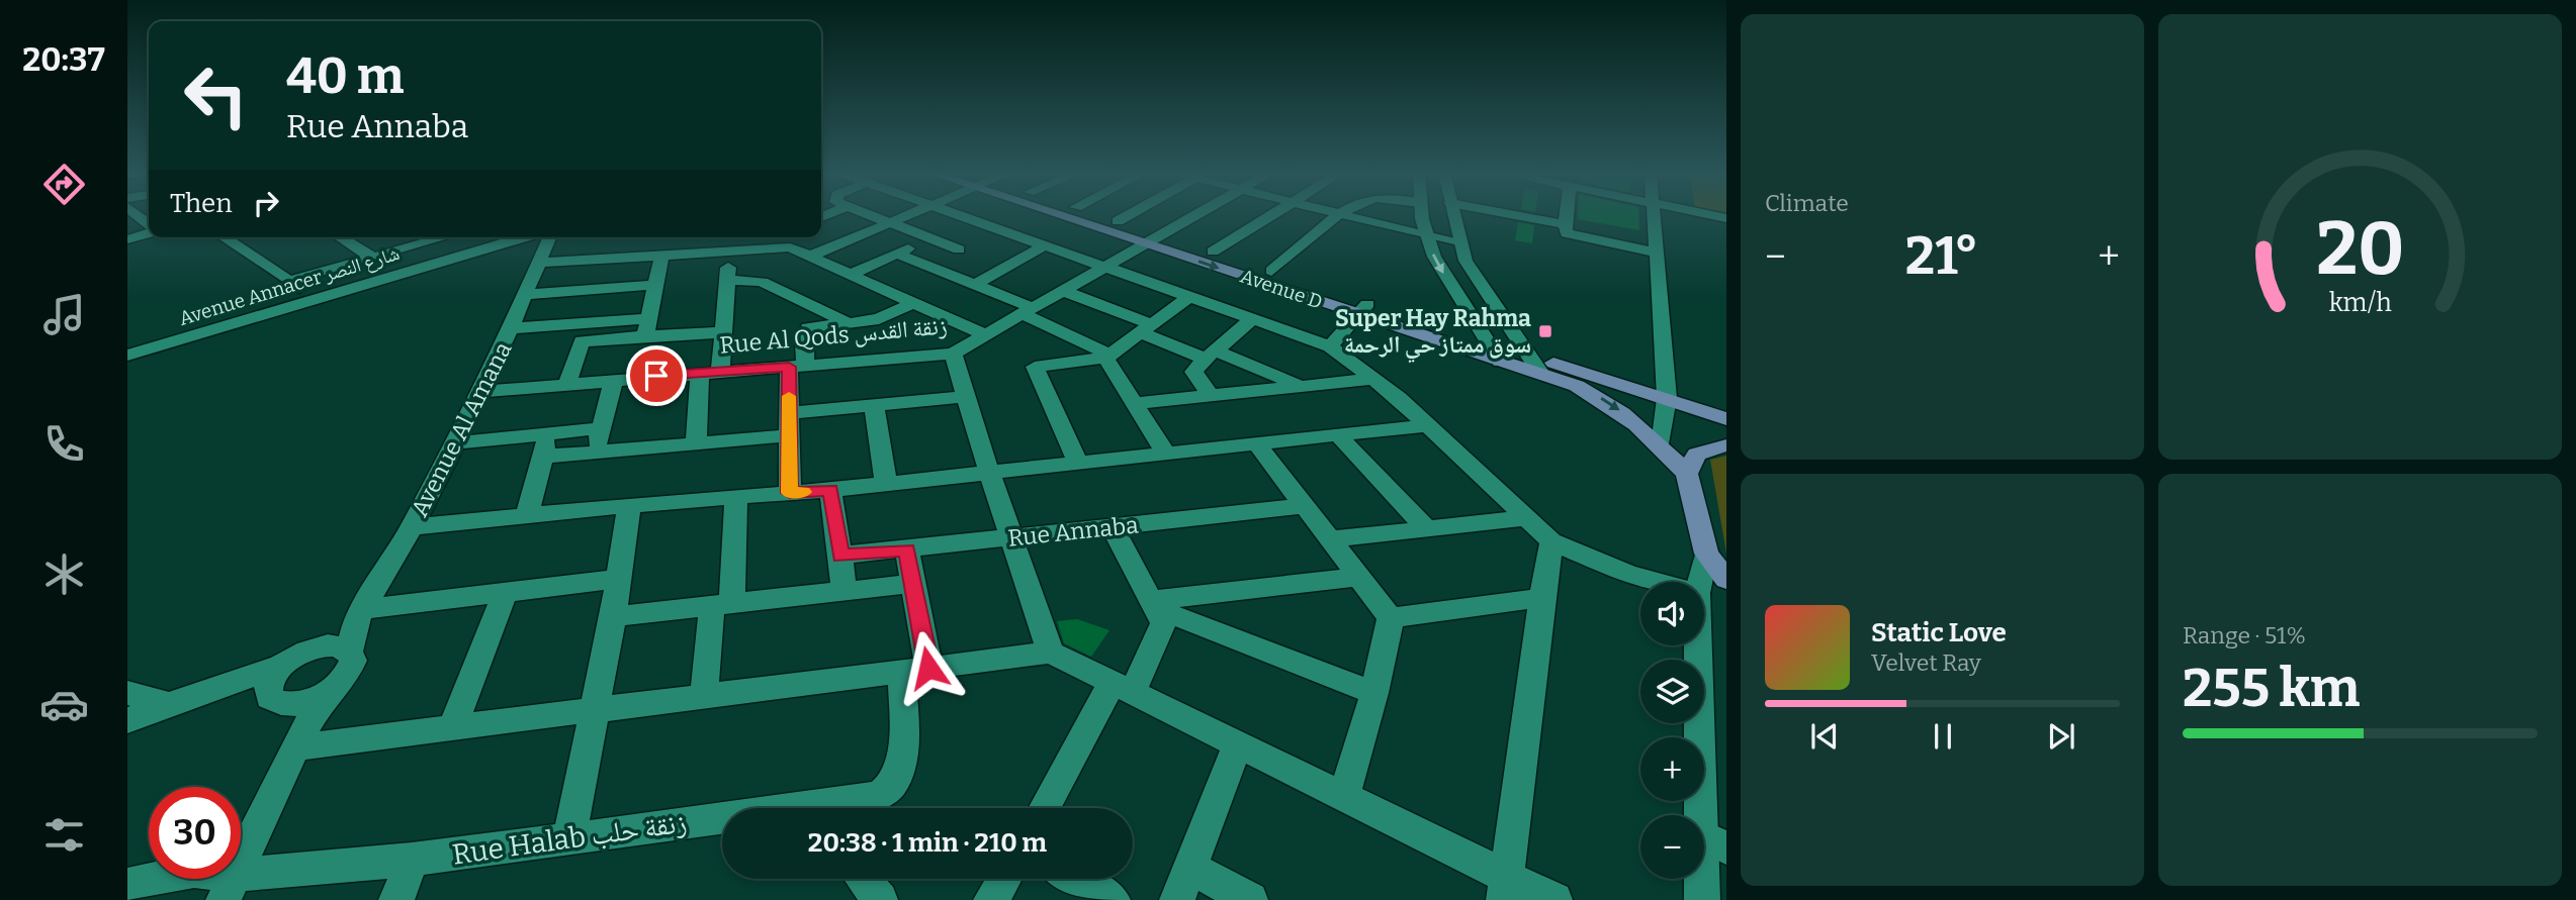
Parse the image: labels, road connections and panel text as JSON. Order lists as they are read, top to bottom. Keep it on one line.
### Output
{"streets":{"main road":["Avenue D"],"street":["Avenue Annacer شارع النصر","Rue Al Qods زنقة القدس","Avenue Al Amana","Rue Annaba","Rue Halab زنقة حلب"]},"crossings":[["Avenue D","Rue Al Qods زنقة القدس"],["Rue Al Qods زنقة القدس","Avenue Al Amana"],["Avenue Al Amana","Rue Halab زنقة حلب"]],"places":{"transit":["Super Hay Rahma سوق ممتاز حي الرحمة"]},"page":{"tabs":"20:37","tile":["Climate",["Range · 51%","255 km"]],"turn":["40 m","Rue Annaba"],"then":"Then","heat":["−","21°","+"],"map_buttons":["+","−"],"song":["Static Love","Velvet Ray"],"limit":"30","trip":"20:38 · 1 min · 210 m","gauge":["20","km/h"]}}
